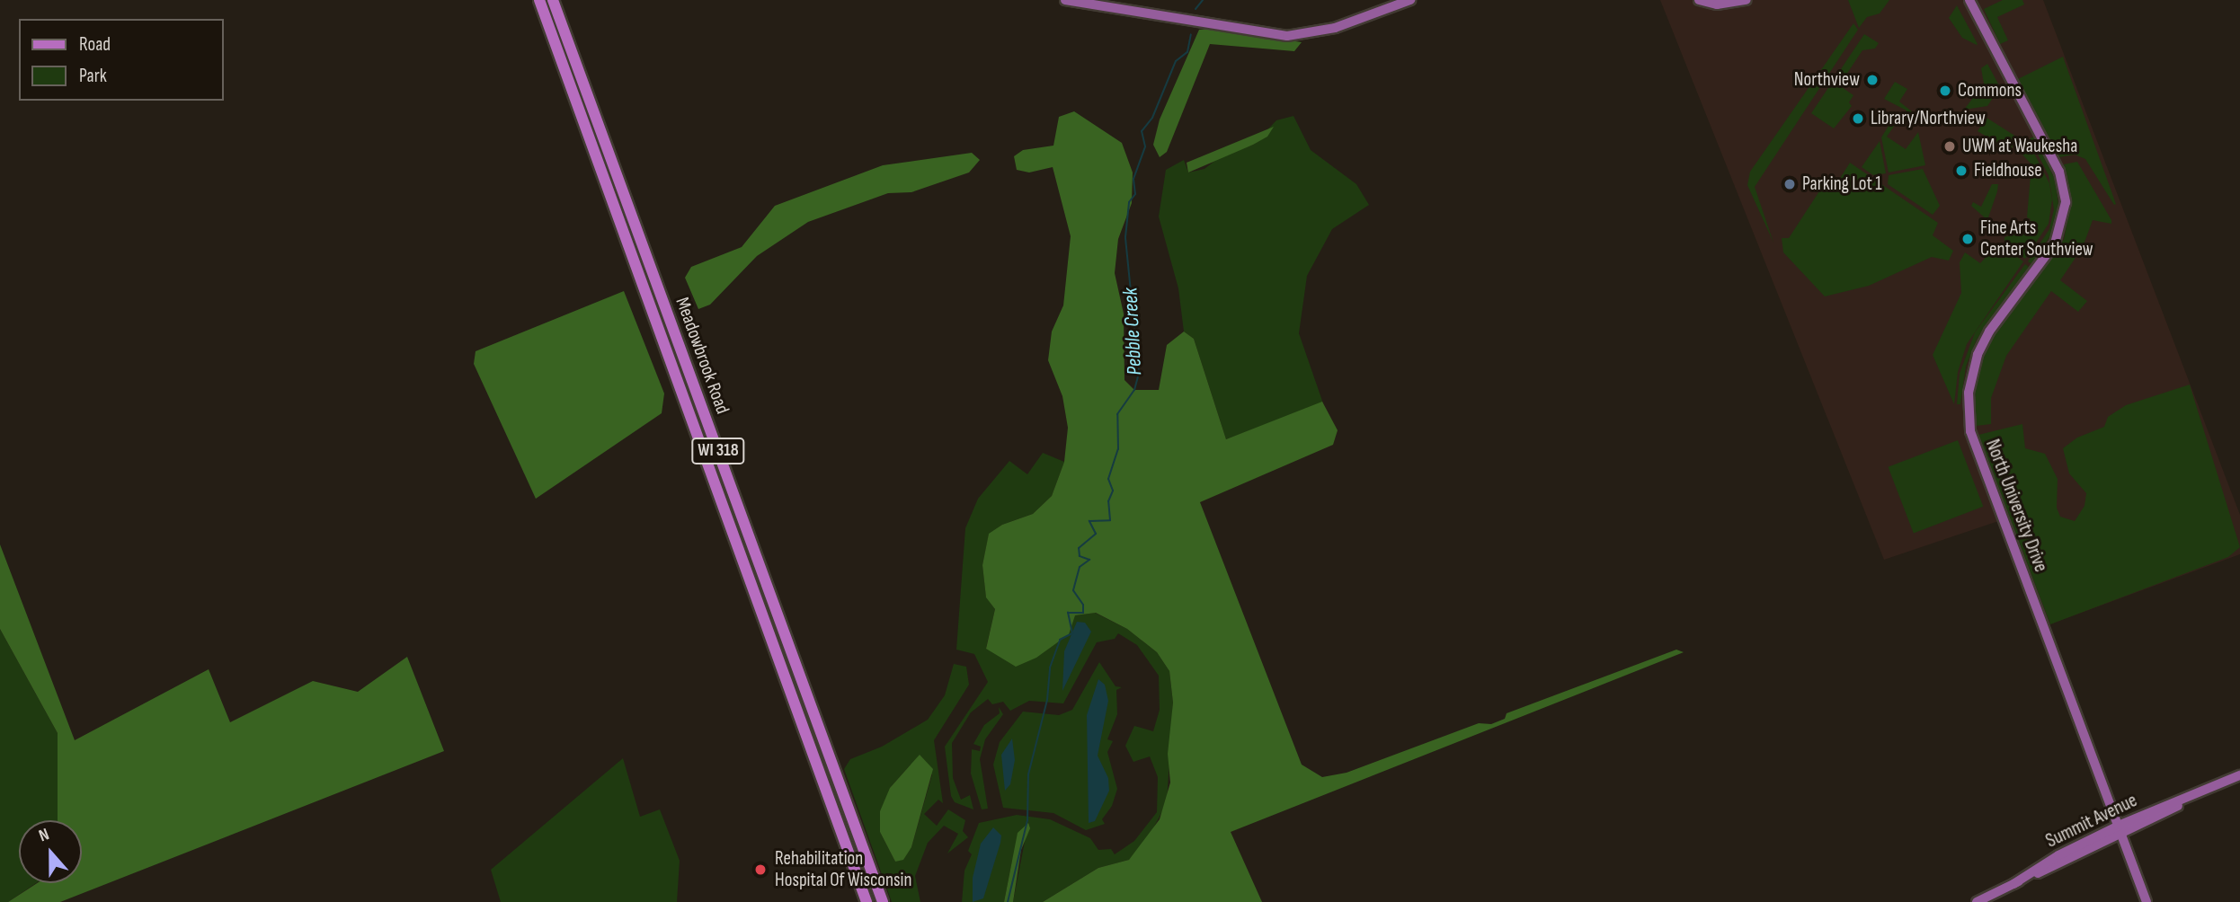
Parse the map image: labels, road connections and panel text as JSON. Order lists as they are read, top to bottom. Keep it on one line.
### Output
{"streets":{"main road":["Meadowbrook Road","WI 318"],"street":["North University Drive","Summit Avenue"]},"crossings":[["North University Drive","Summit Avenue"]],"water":["Pebble Creek"],"places":["Northview","Commons","Library/Northview","UWM at Waukesha","Fieldhouse","Parking Lot 1","Fine Arts Center Southview","Rehabilitation Hospital Of Wisconsin"],"legend":["Road","Park"],"north":"top"}
